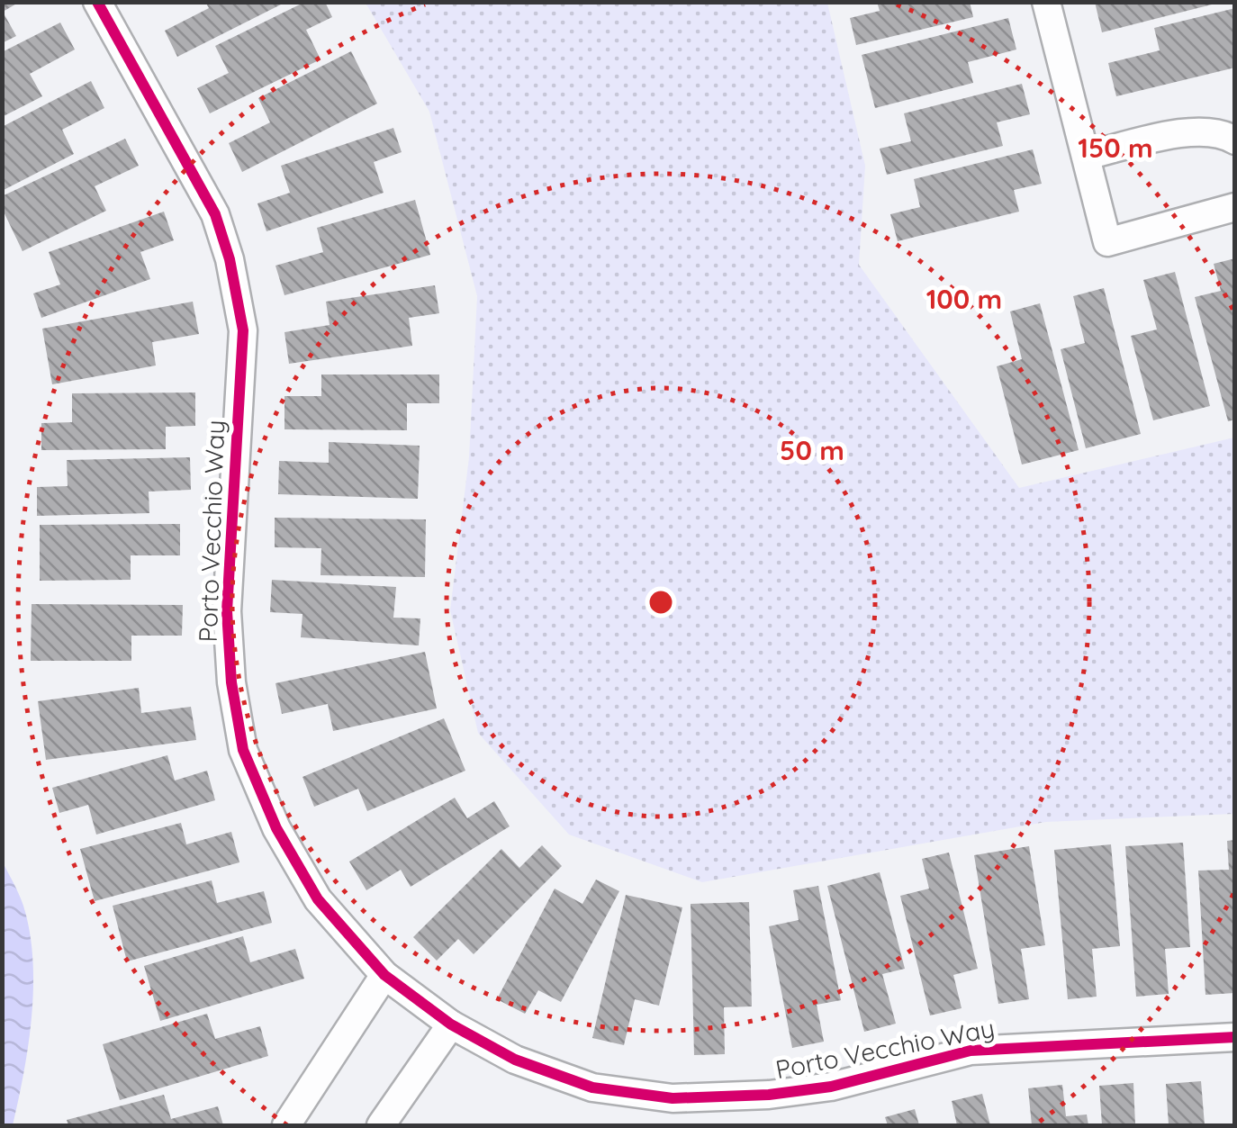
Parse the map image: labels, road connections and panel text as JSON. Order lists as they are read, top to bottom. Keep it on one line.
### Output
{"streets":{"street":["Porto Vecchio Way"]},"rings":["150 m","100 m","50 m"]}
